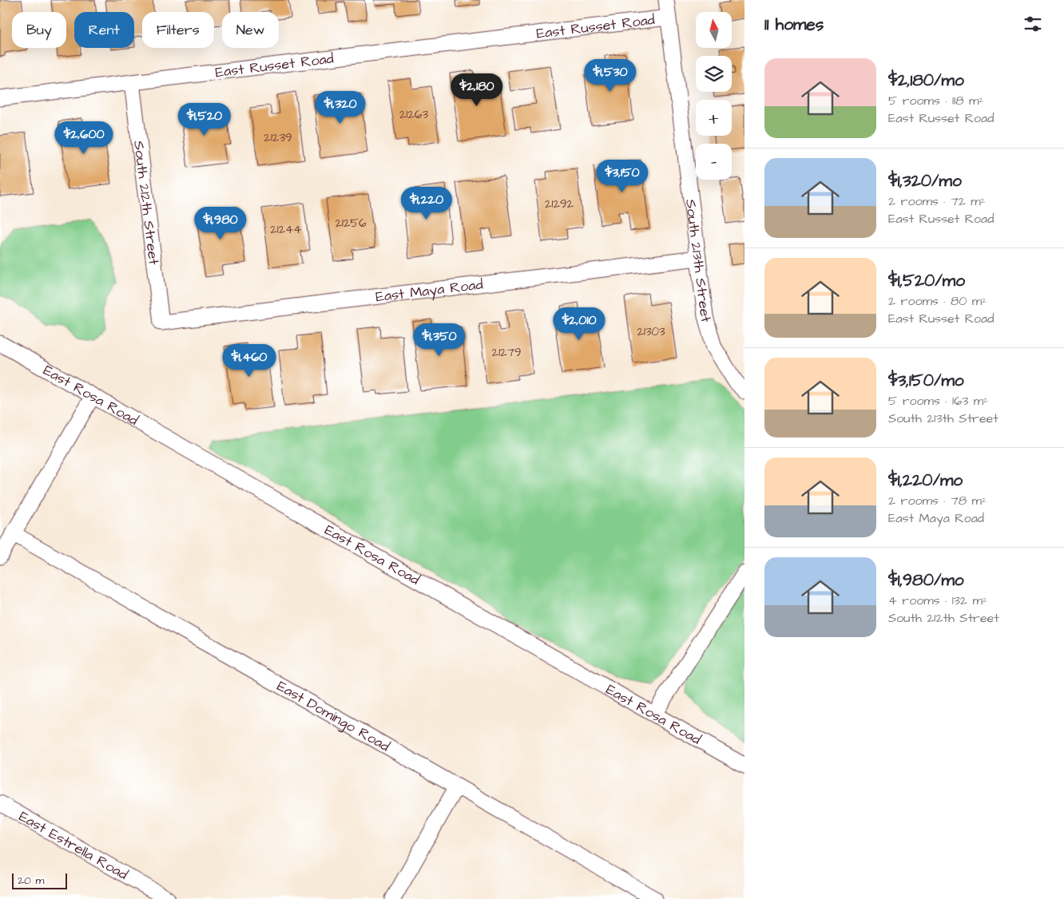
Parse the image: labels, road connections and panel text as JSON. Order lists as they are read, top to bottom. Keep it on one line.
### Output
{"streets":{"street":["East Russet Road","South 212th Street","South 213th Street","East Maya Road","East Rosa Road","East Domingo Road","East Estrella Road"]},"crossings":[["East Russet Road","South 212th Street"],["East Russet Road","South 213th Street"],["South 212th Street","East Maya Road"],["South 213th Street","East Maya Road"]],"house_numbers":["21263","21239","21292","21256","21244","21303","21279"],"scale_bar":"20 m","north":"top","page":{"heading":"11 homes","map_buttons":["+","−"],"chip":["Buy","Rent","Filters","New"],"list":[{"name":"$2,180/mo","note":"5 rooms · 118 m² · East Russet Road"},{"name":"$1,320/mo","note":"2 rooms · 72 m² · East Russet Road"},{"name":"$1,520/mo","note":"2 rooms · 80 m² · East Russet Road"},{"name":"$3,150/mo","note":"5 rooms · 163 m² · South 213th Street"},{"name":"$1,220/mo","note":"2 rooms · 78 m² · East Maya Road"},{"name":"$1,980/mo","note":"4 rooms · 132 m² · South 212th Street"}],"price":["$1,530","$2,180","$1,320","$1,520","$2,600","$3,150","$1,220","$1,980","$2,010","$1,350","$1,460"],"scale":"20 m"}}
